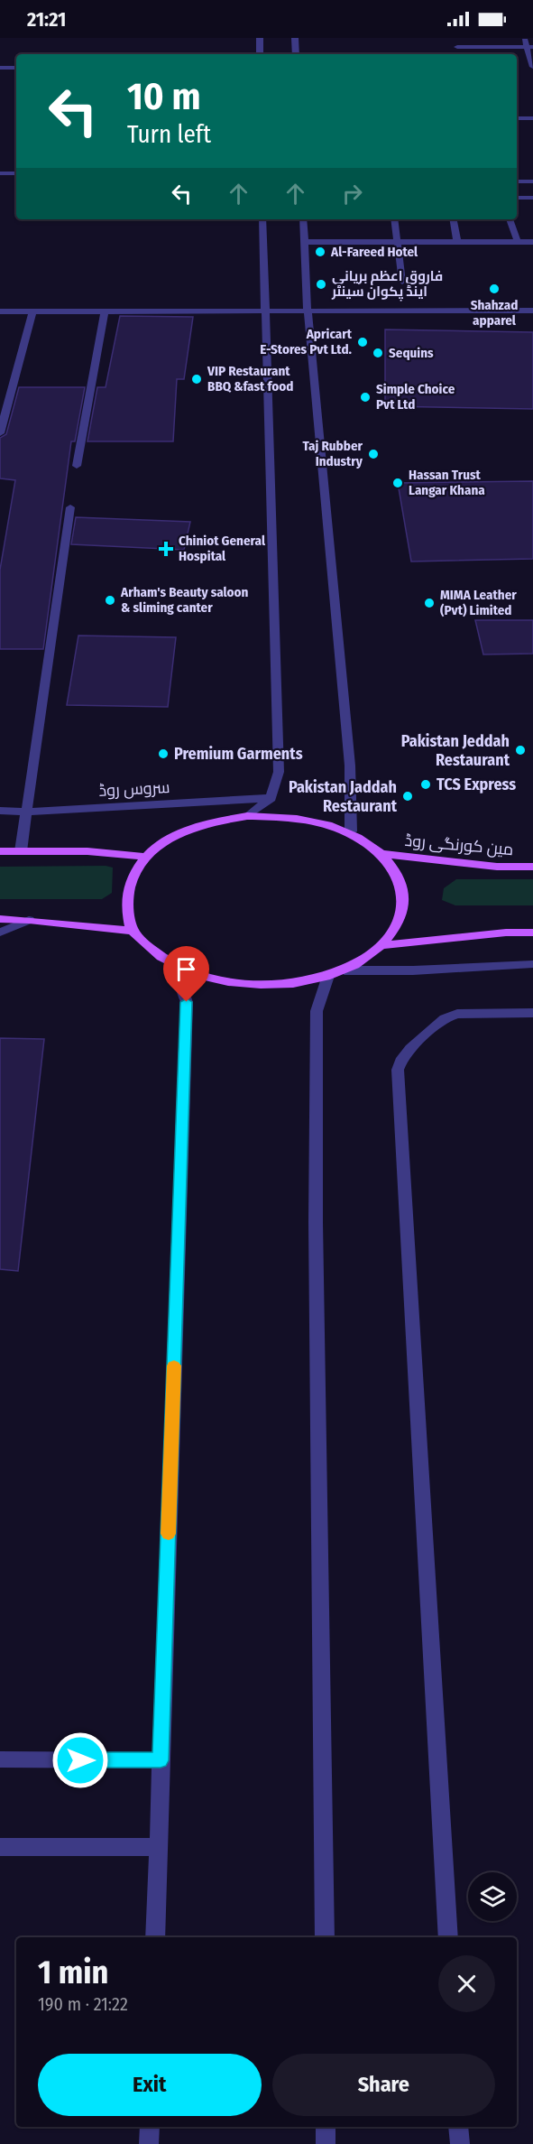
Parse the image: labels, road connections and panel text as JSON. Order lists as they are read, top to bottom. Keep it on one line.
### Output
{"streets":{"main road":["مین کورنگی روڈ"],"street":["سروس روڈ"]},"places":{"other":["Al-Fareed Hotel","فاروق اعظم بریانی اینڈ پکوان سینٹر","Shahzad apparel","Apricart E-Stores Pvt Ltd.","Sequins","VIP Restaurant BBQ &fast food","Simple Choice Pvt Ltd","Taj Rubber Industry","Hassan Trust Langar Khana","Arham's Beauty saloon & sliming canter","MIMA Leather (Pvt) Limited","Pakistan Jeddah Restaurant","Premium Garments","TCS Express","Pakistan Jaddah Restaurant"],"health":["Chiniot General Hospital"]},"page":{"status":"21:21","turn":["10 m","Turn left"],"heading":["1 min","190 m · 21:22"],"buttons":["Exit","Share"]}}
